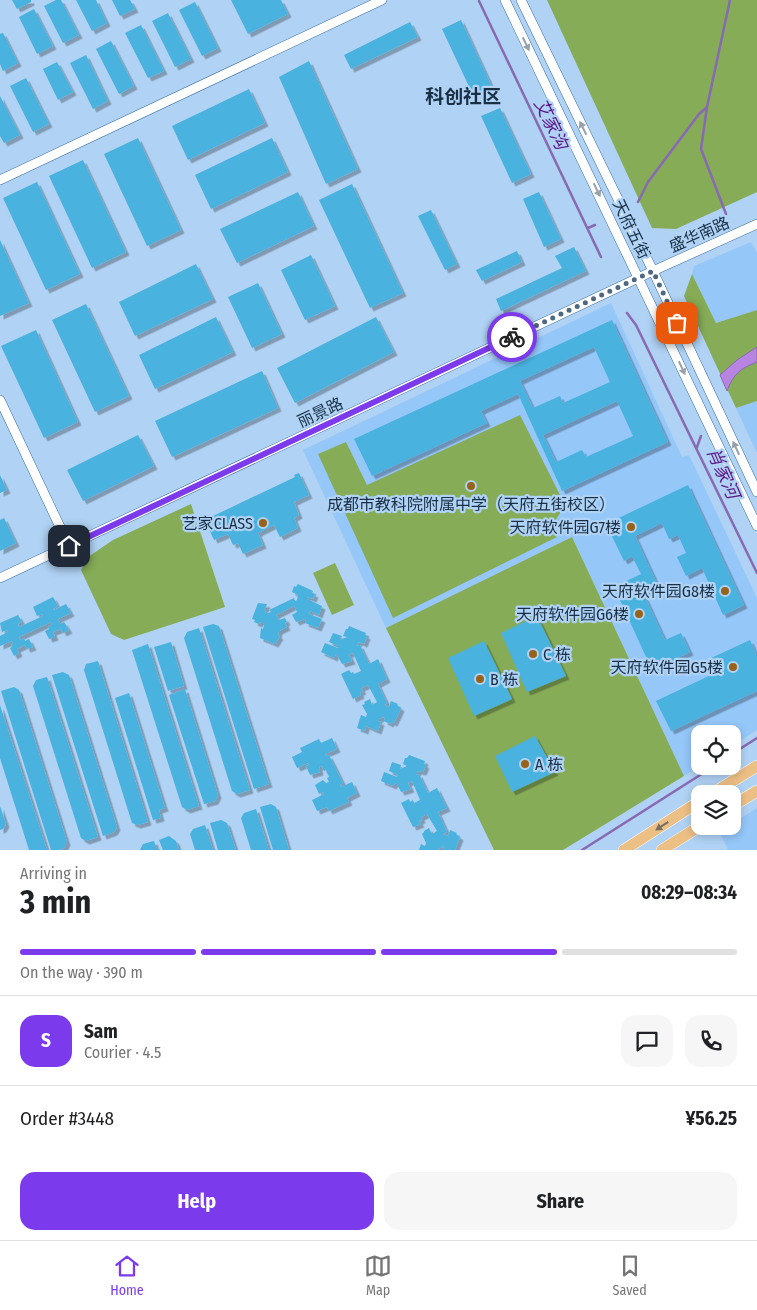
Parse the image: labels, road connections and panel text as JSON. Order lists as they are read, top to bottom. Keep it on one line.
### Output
{"streets":{"street":["天府五街","盛华南路","丽景路"]},"crossings":[["天府五街","盛华南路"],["天府五街","丽景路"],["盛华南路","丽景路"]],"districts":["科创社区"],"water":["艾家沟","肖家河"],"places":["成都市教科院附属中学（天府五街校区）","艺家CLASS","天府软件园G7楼","天府软件园G8楼","天府软件园G6楼","C 栋","天府软件园G5楼","B 栋","A 栋"],"page":{"heading":["3 min","Arriving in","08:29–08:34"],"panel":["Sam","Courier · 4.5","Order #3448","¥56.25"],"bar":"On the way · 390 m","round":"S","buttons":["Help","Share"],"tabs":["Home","Map","Saved"]}}
